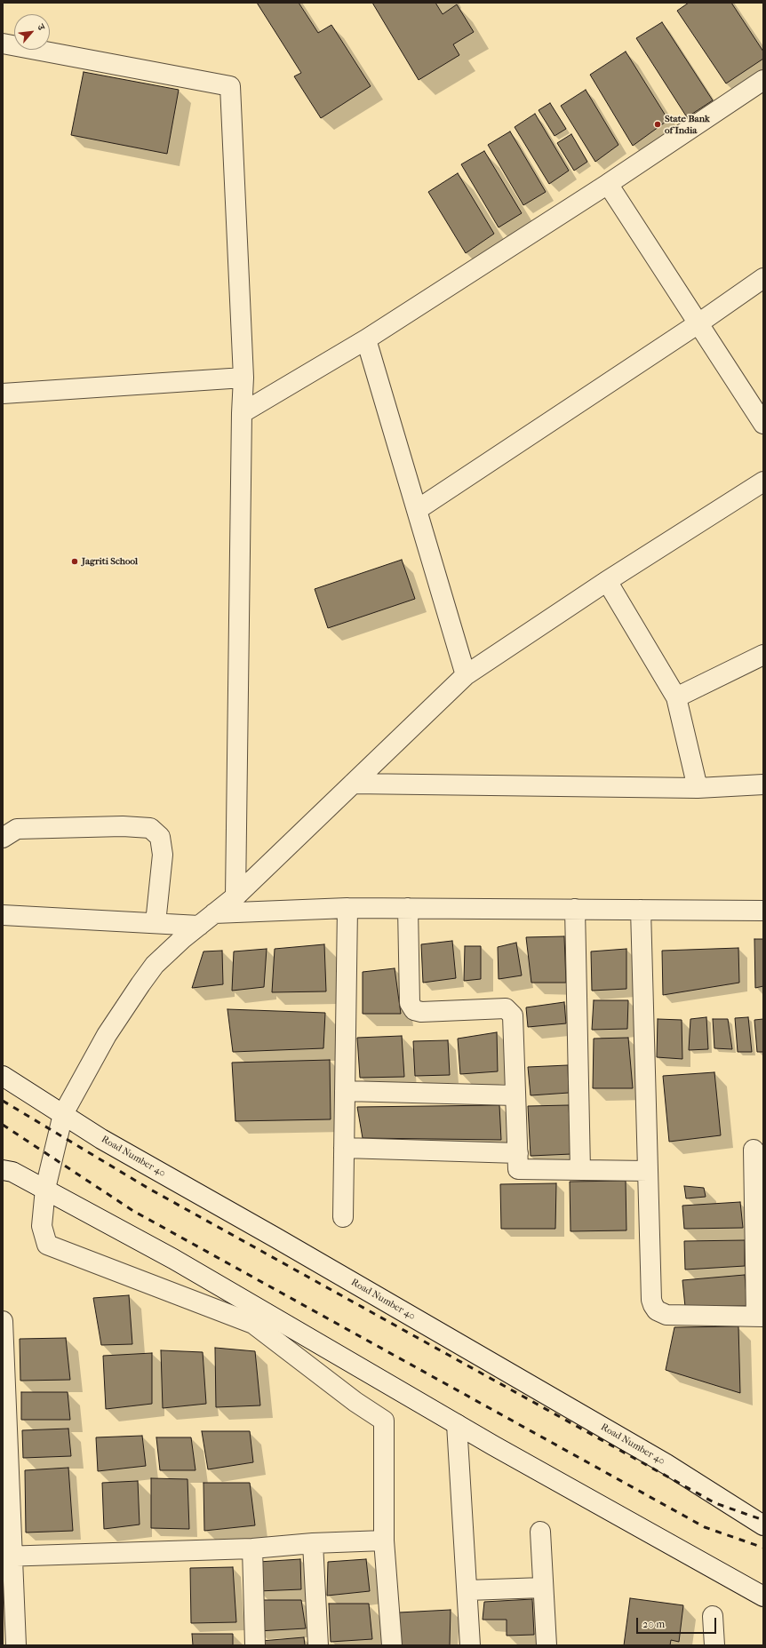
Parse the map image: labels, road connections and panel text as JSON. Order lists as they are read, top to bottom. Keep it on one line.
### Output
{"streets":{"street":["Road Number 40"]},"places":["State Bank of India","Jagriti School"],"scale_bar":"20 m","north":"top right"}
